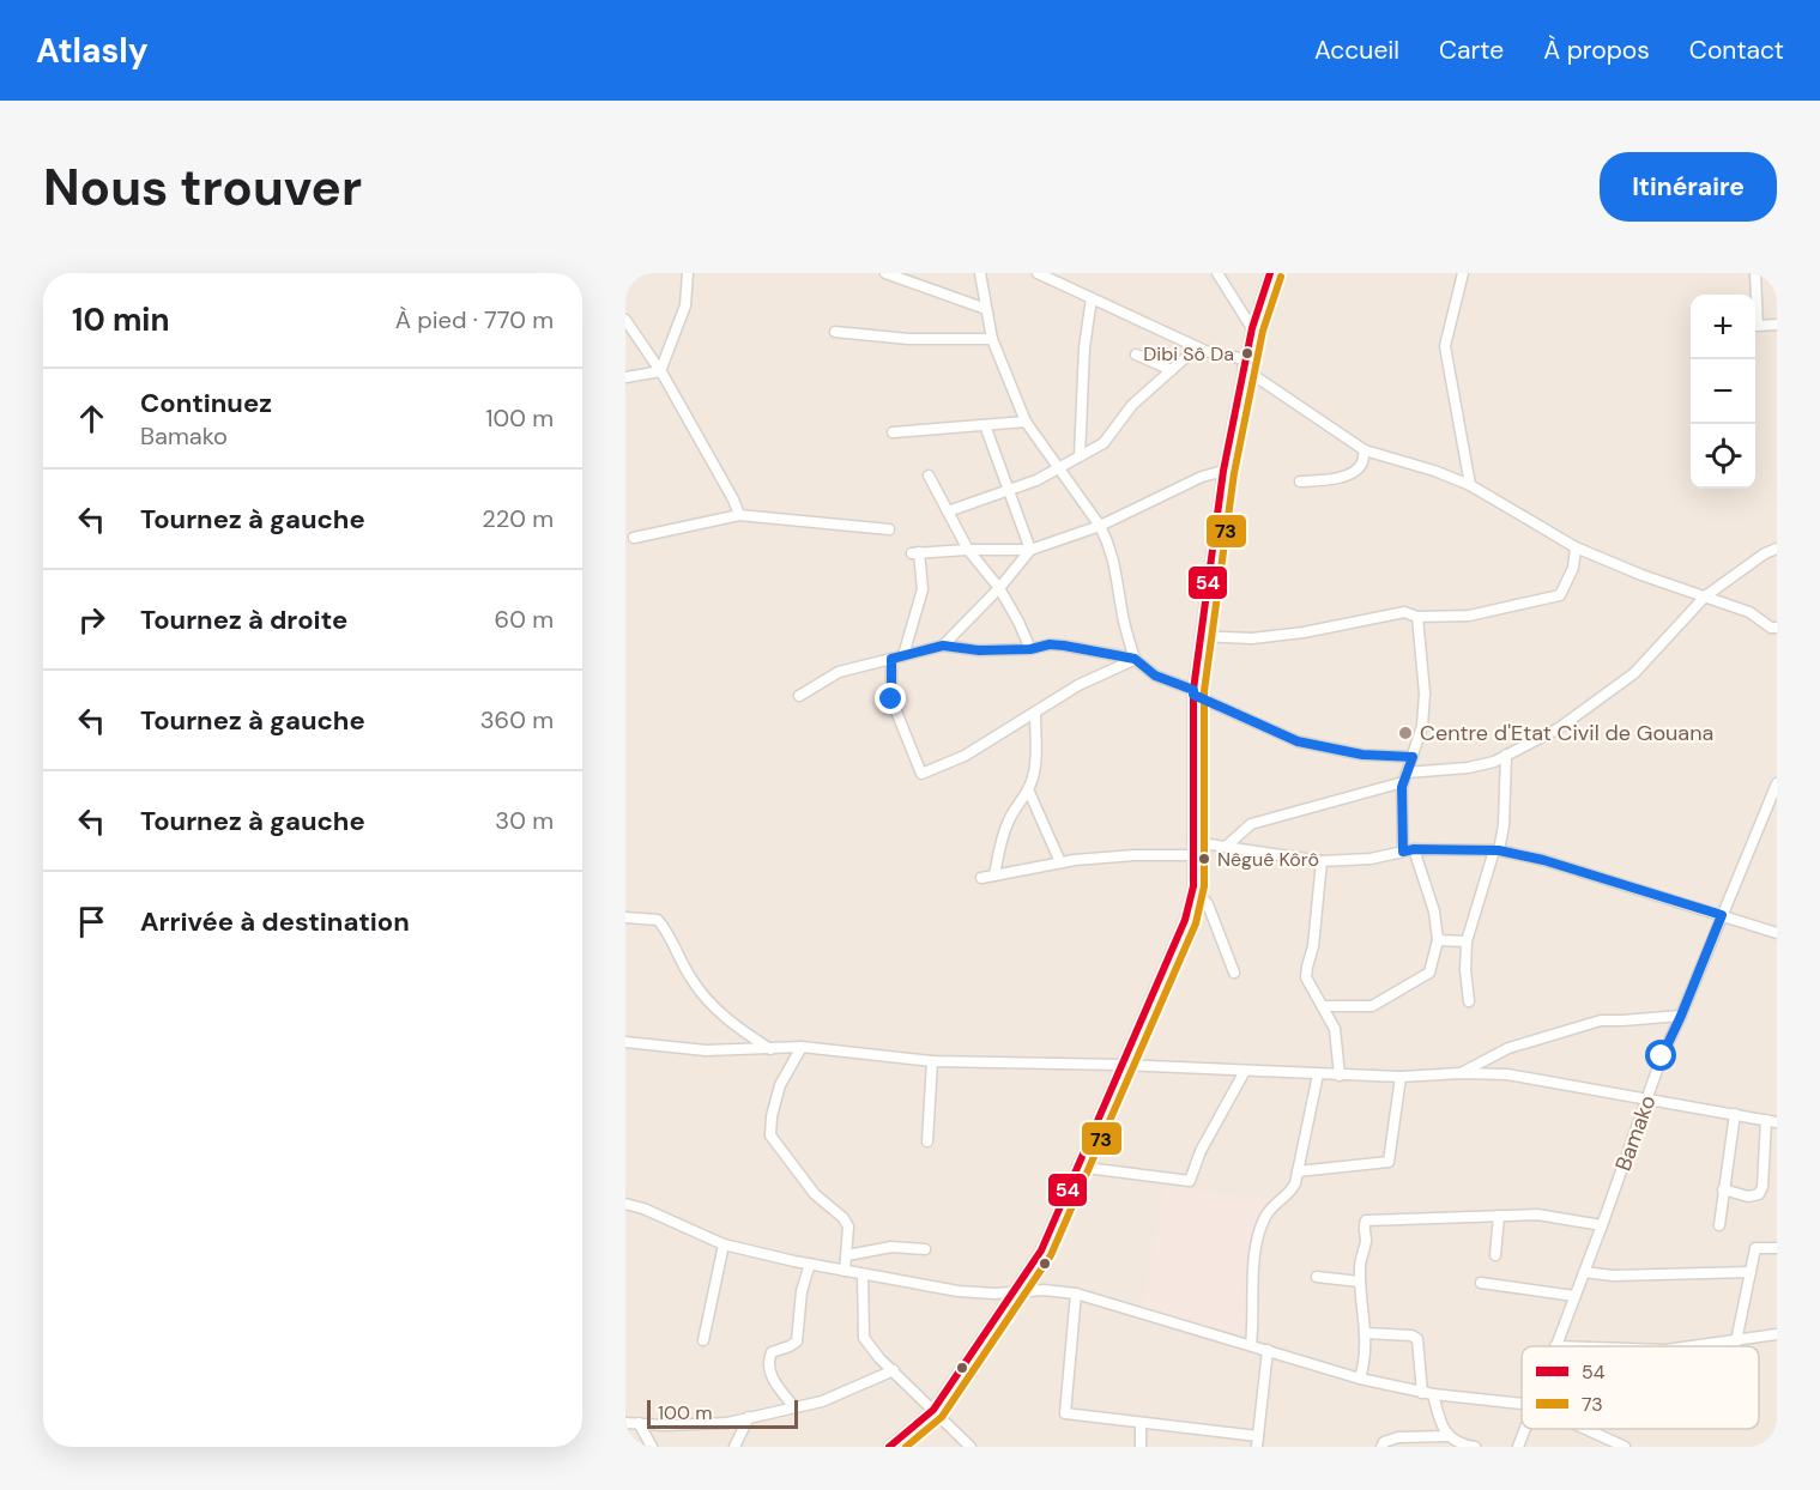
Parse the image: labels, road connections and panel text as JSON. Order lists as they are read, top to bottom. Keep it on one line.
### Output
{"streets":{"street":["Bamako"]},"places":["Dibi Sô Da","Centre d'Etat Civil de Gouana","Nêguê Kôrô"],"lines":["transit line 54","transit line 73"],"legend":["54","73"],"scale_bar":"100 m","page":{"header":"Atlasly","nav":["Accueil","Carte","À propos","Contact"],"buttons":"Itinéraire","title":"Nous trouver","heading":["10 min","À pied · 770 m"],"map_buttons":["+","−"],"list":[["Continuez","Bamako","100 m"],["Tournez à gauche","220 m"],["Tournez à droite","60 m"],["Tournez à gauche","360 m"],["Tournez à gauche","30 m"],"Arrivée à destination"],"scale":"100 m"}}
